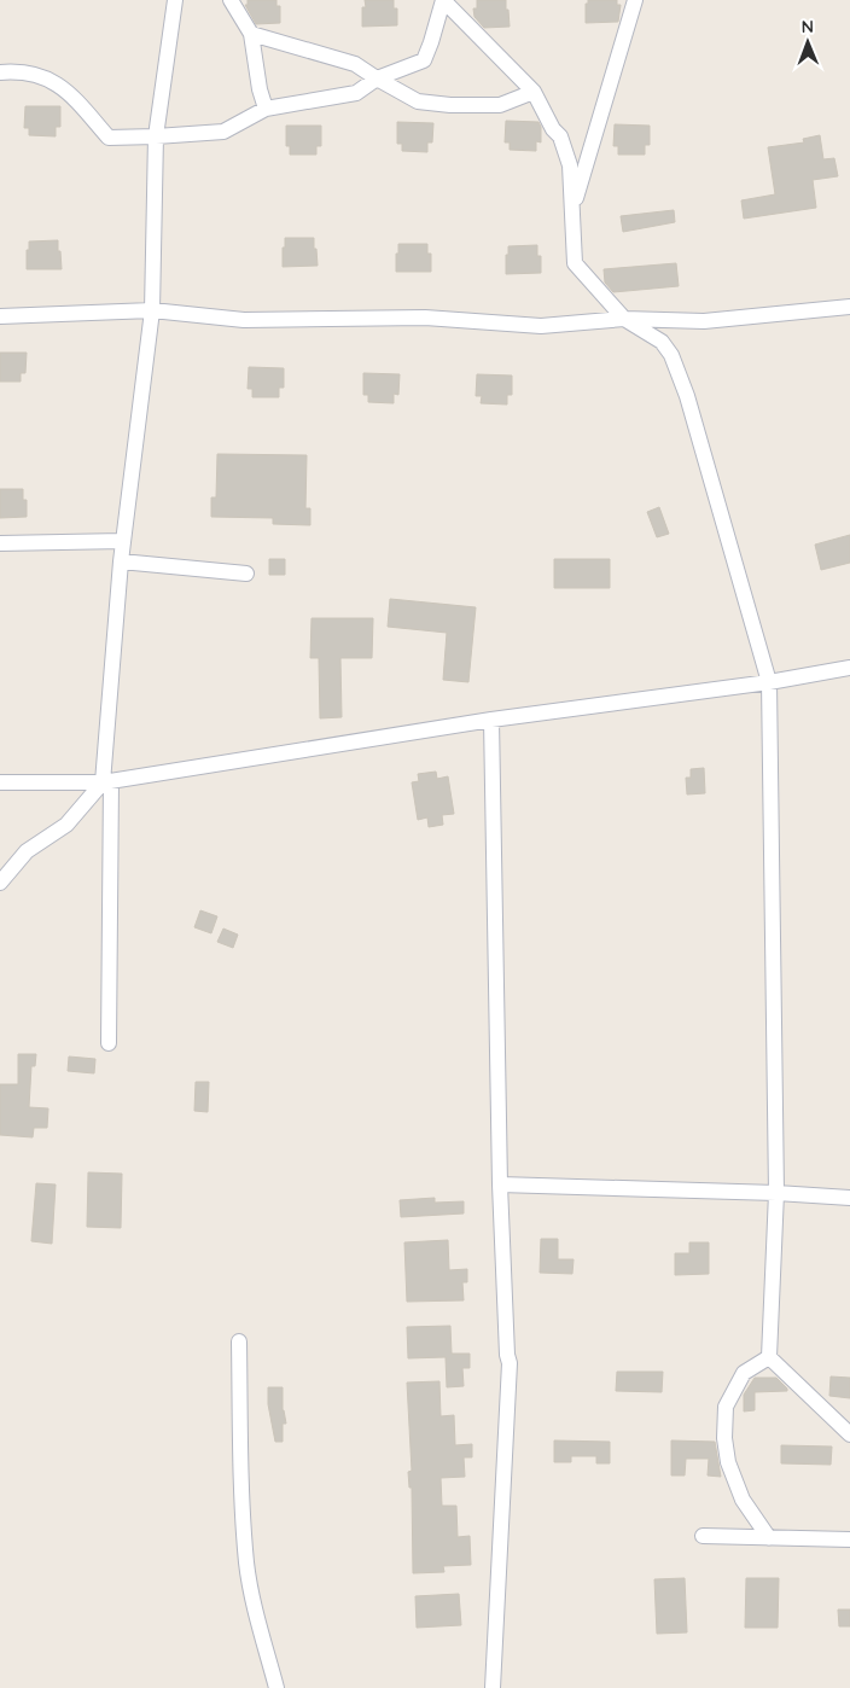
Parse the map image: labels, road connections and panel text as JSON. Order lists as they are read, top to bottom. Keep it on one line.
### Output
{"north":"top"}
